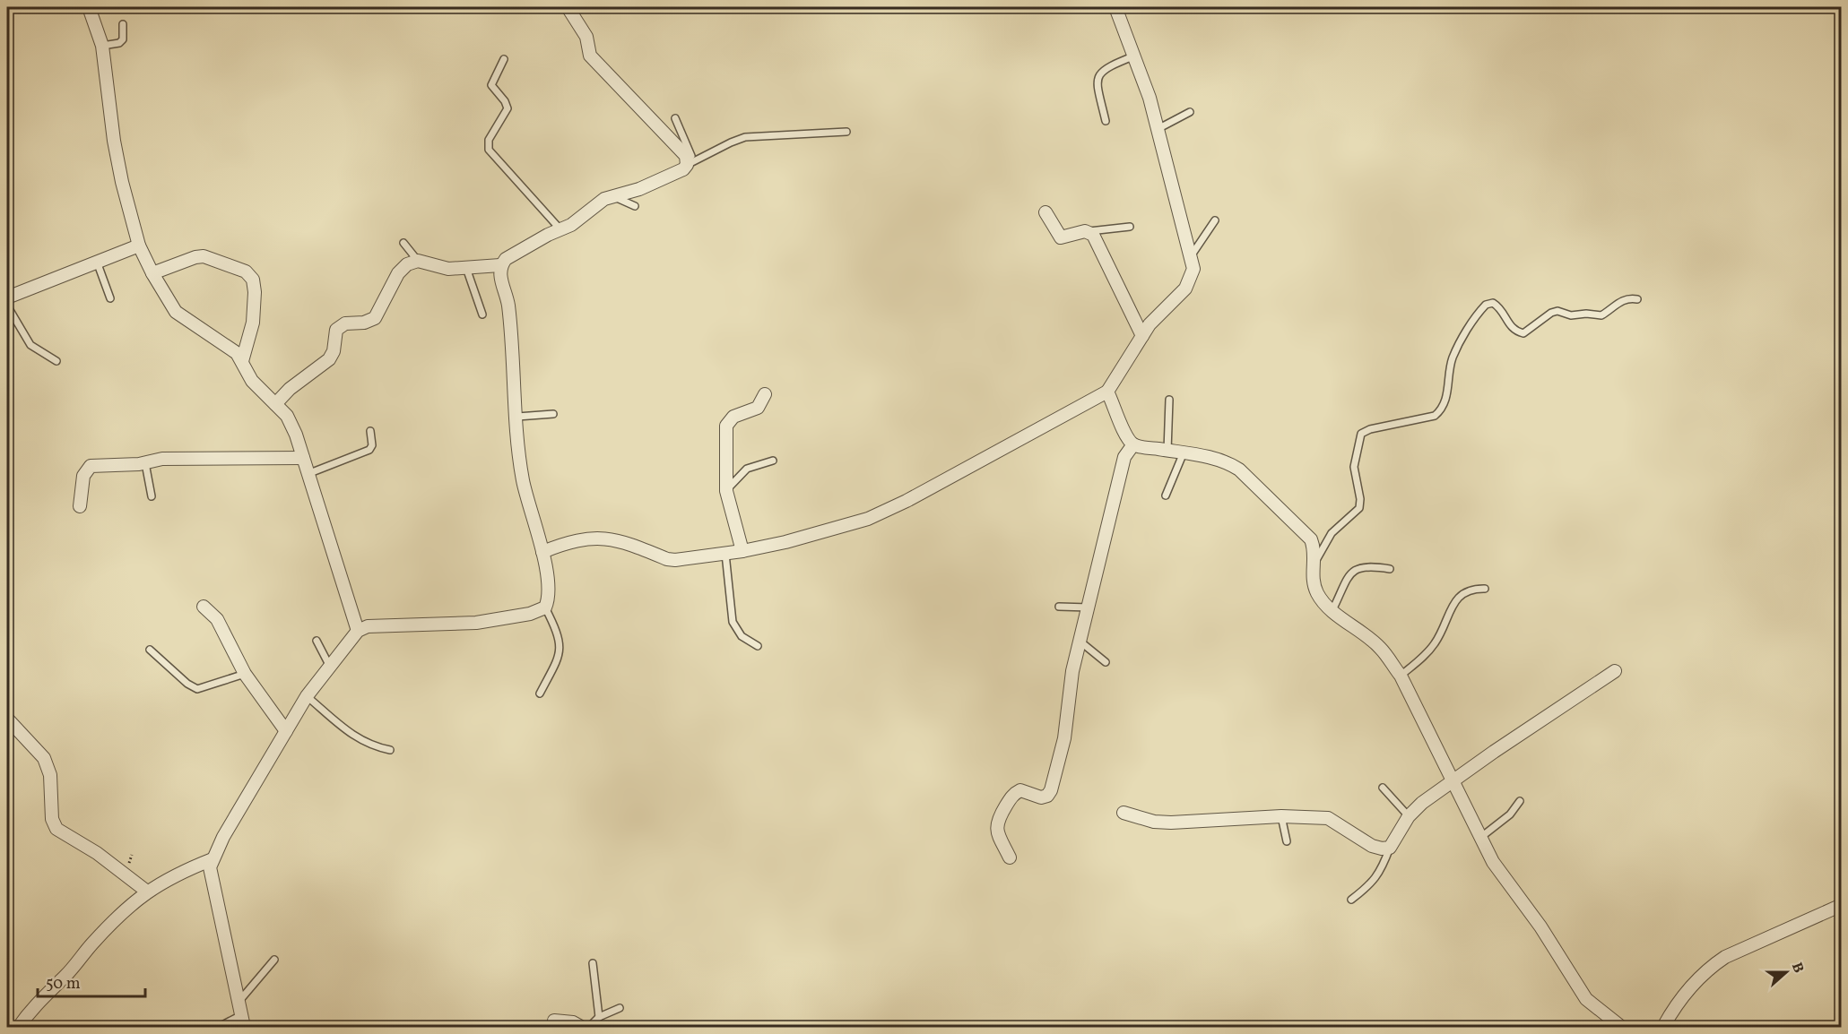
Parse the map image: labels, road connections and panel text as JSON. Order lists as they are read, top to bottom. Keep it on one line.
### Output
{"scale_bar":"50 m","north":"right"}
